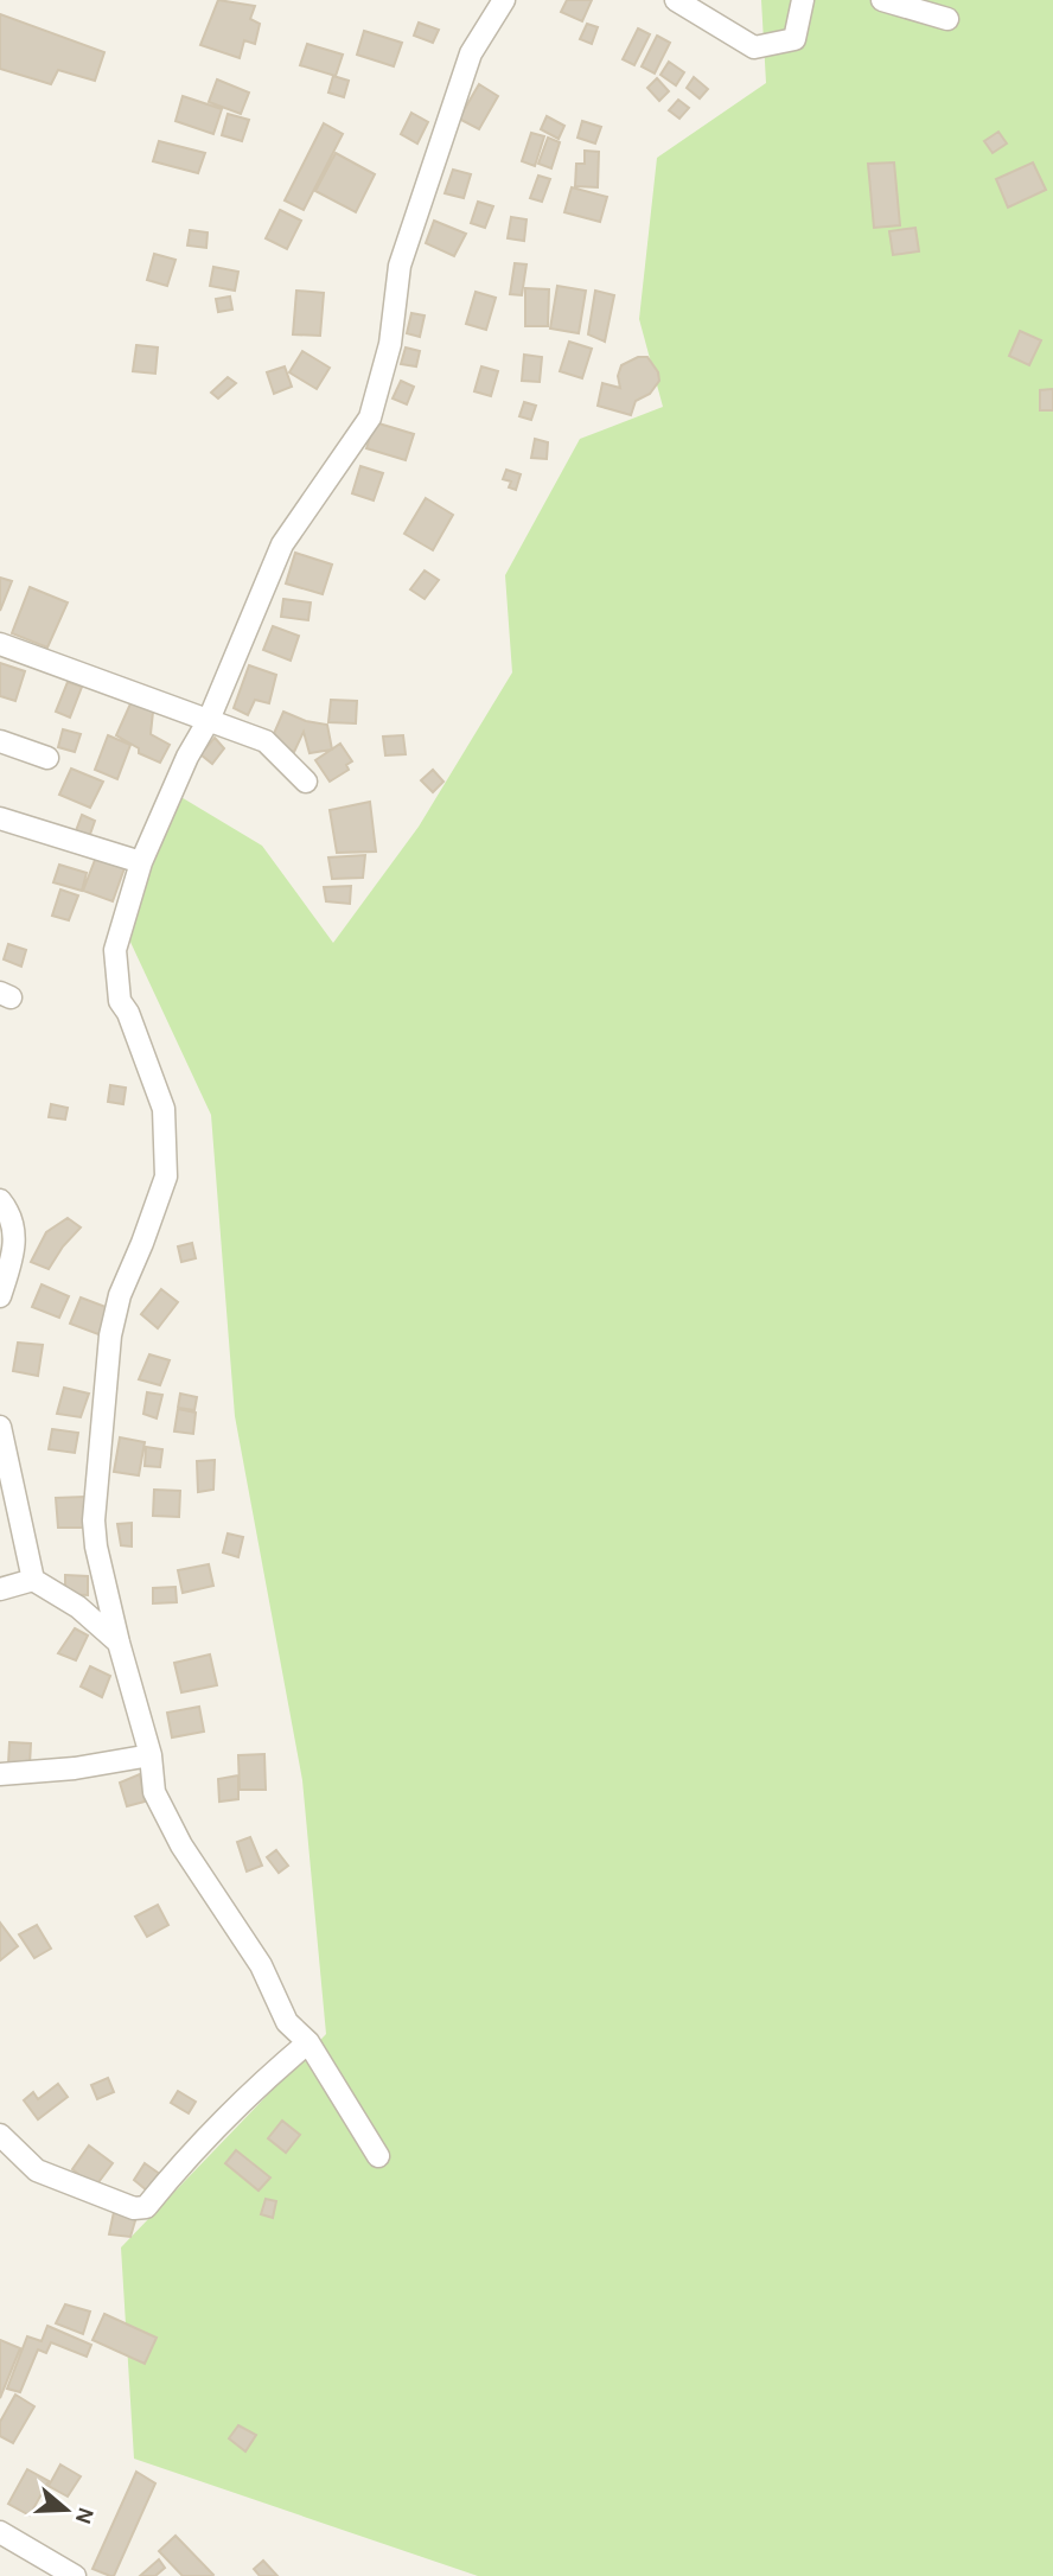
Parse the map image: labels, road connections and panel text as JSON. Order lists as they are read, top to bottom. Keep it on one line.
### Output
{"north":"right"}
